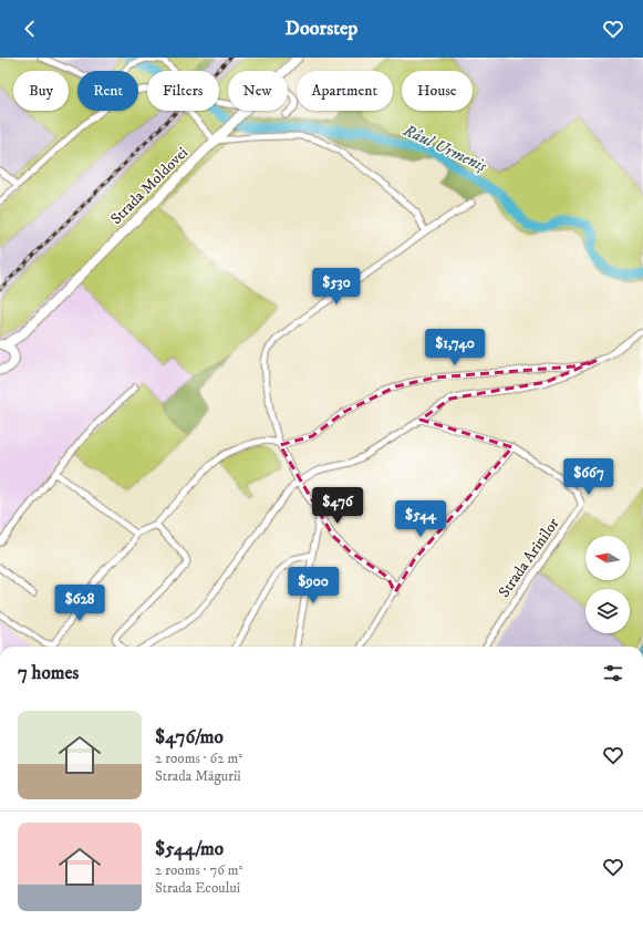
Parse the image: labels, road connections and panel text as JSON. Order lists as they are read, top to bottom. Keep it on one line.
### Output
{"streets":{"main road":["Strada Moldovei"],"street":["Strada Arinilor"]},"water":["Râul Urmeniș"],"north":"left","page":{"header":"Doorstep","chip":["Buy","Rent","Filters","New","Apartment","House"],"price":["$530","$1,740","$667","$476","$544","$900","$628"],"heading":"7 homes","list":[{"name":"$476/mo","note":"2 rooms · 62 m² · Strada Măgurii"},{"name":"$544/mo","note":"2 rooms · 76 m² · Strada Ecoului"}]}}
